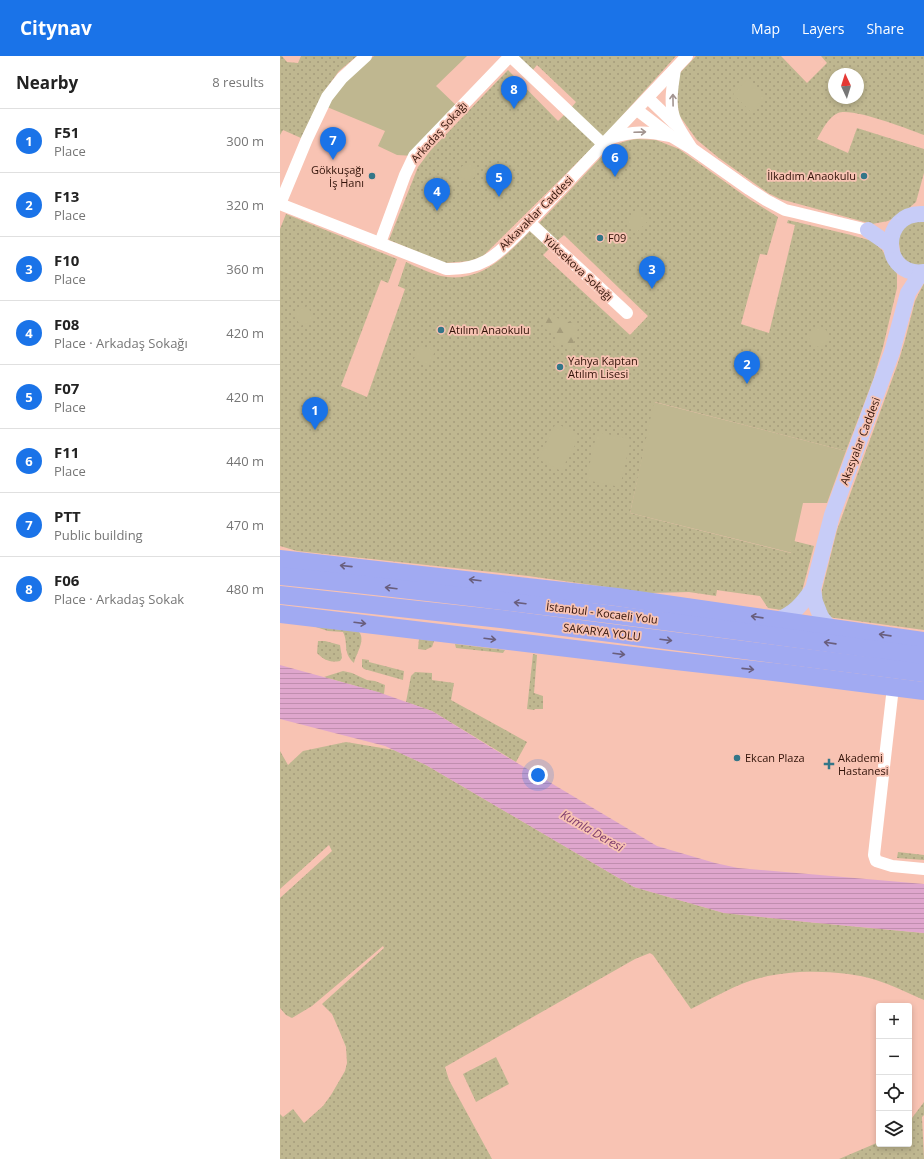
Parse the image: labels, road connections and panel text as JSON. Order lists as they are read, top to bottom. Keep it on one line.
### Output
{"streets":{"highway":["İstanbul - Kocaeli Yolu","SAKARYA YOLU"],"main road":["Akasyalar Caddesi"],"street":["Arkadaş Sokağı","Akkavaklar Caddesi","Yüksekova Sokağı"]},"crossings":[["Arkadaş Sokağı","Akkavaklar Caddesi"],["Akkavaklar Caddesi","Yüksekova Sokağı"]],"water":["Kumla Deresi"],"places":{"other":["Gökkuşağı İş Hanı","İlkadım Anaokulu","F09","Atılım Anaokulu","Yahya Kaptan Atılım Lisesi","Ekcan Plaza"],"health":["Akademi Hastanesi"]},"north":"top","page":{"header":"Citynav","nav":["Map","Layers","Share"],"heading":["Nearby","8 results"],"pins":["8","7","6","5","4","3","2","1"],"list":[{"mark":"1","name":"F51","note":"Place","value":"300 m"},{"mark":"2","name":"F13","note":"Place","value":"320 m"},{"mark":"3","name":"F10","note":"Place","value":"360 m"},{"mark":"4","name":"F08","note":"Place · Arkadaş Sokağı","value":"420 m"},{"mark":"5","name":"F07","note":"Place","value":"420 m"},{"mark":"6","name":"F11","note":"Place","value":"440 m"},{"mark":"7","name":"PTT","note":"Public building","value":"470 m"},{"mark":"8","name":"F06","note":"Place · Arkadaş Sokak","value":"480 m"}],"map_buttons":["+","−"]}}
